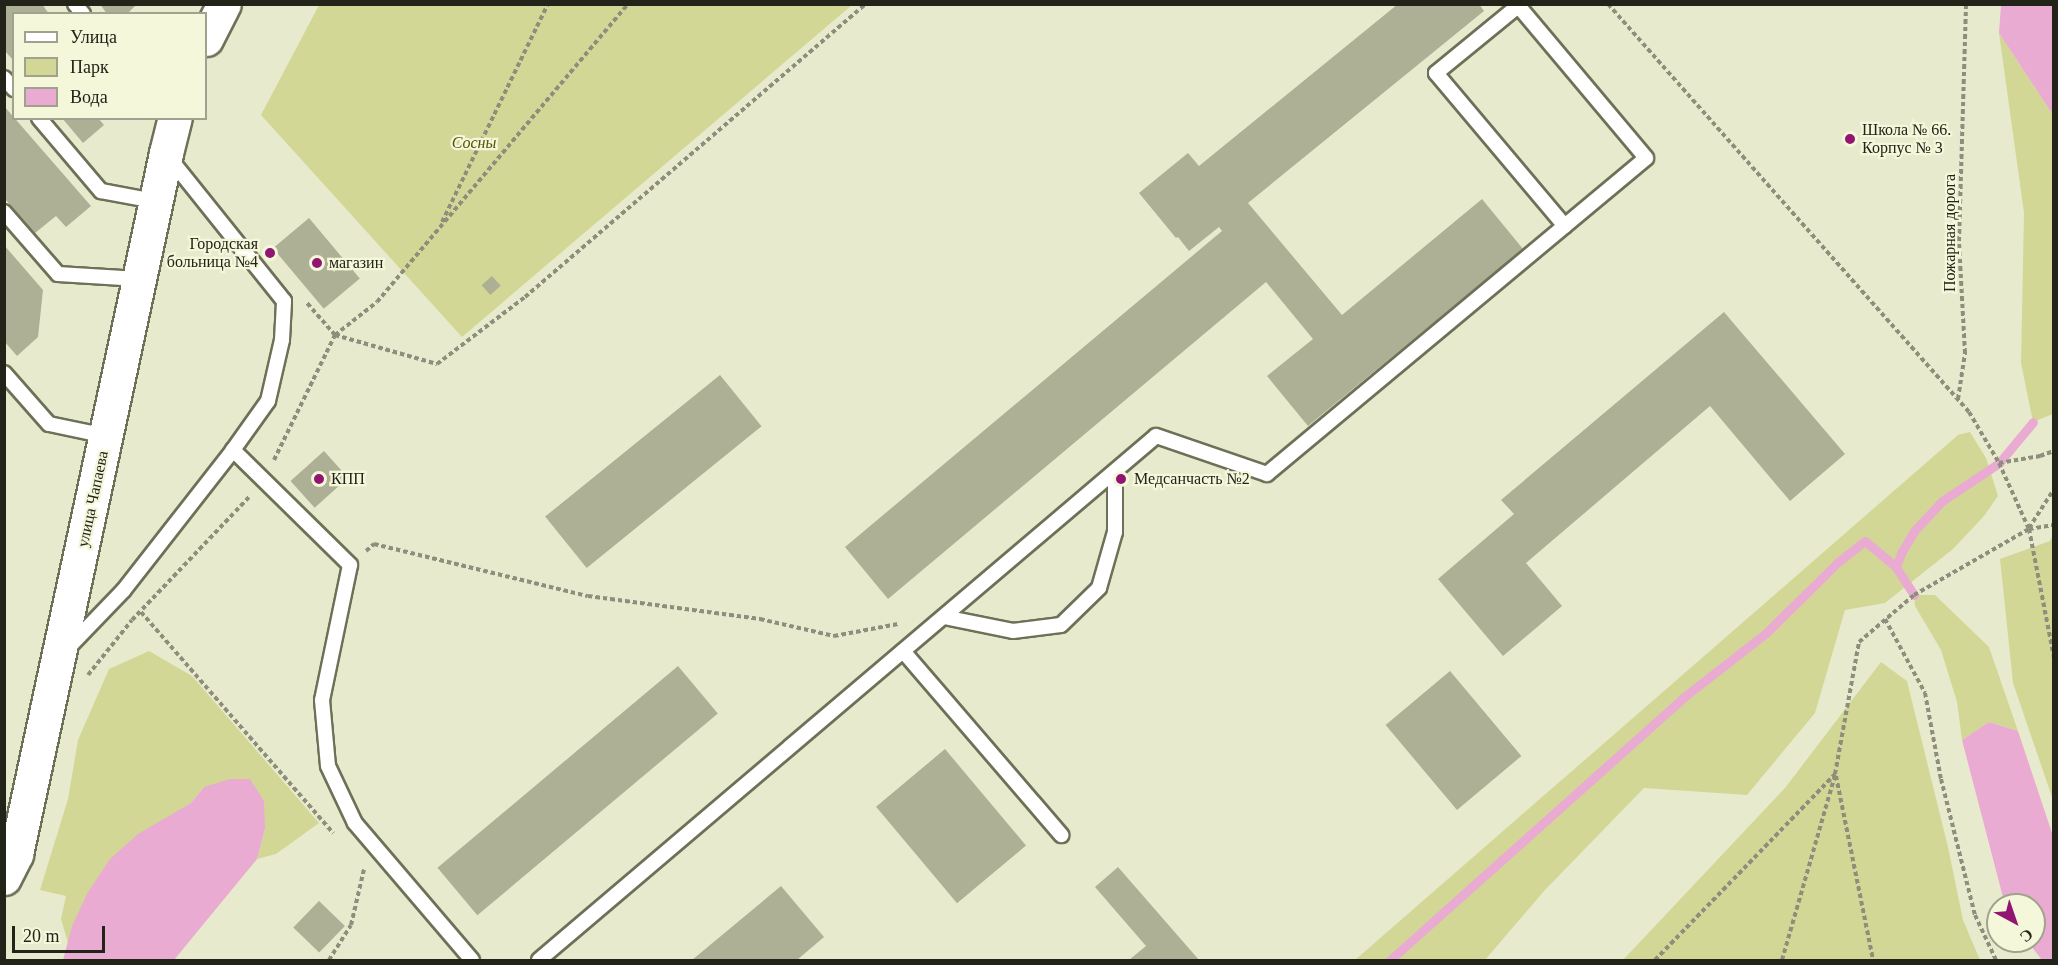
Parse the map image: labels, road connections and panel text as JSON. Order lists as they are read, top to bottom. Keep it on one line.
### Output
{"streets":{"street":["улица Чапаева"],"path":["Пожарная дорога"]},"parks":["Сосны"],"places":["Школа № 66. Корпус № 3","Городская больница №4","магазин","КПП","Медсанчасть №2"],"legend":["Улица","Парк","Вода"],"scale_bar":"20 m","north":"bottom right"}
